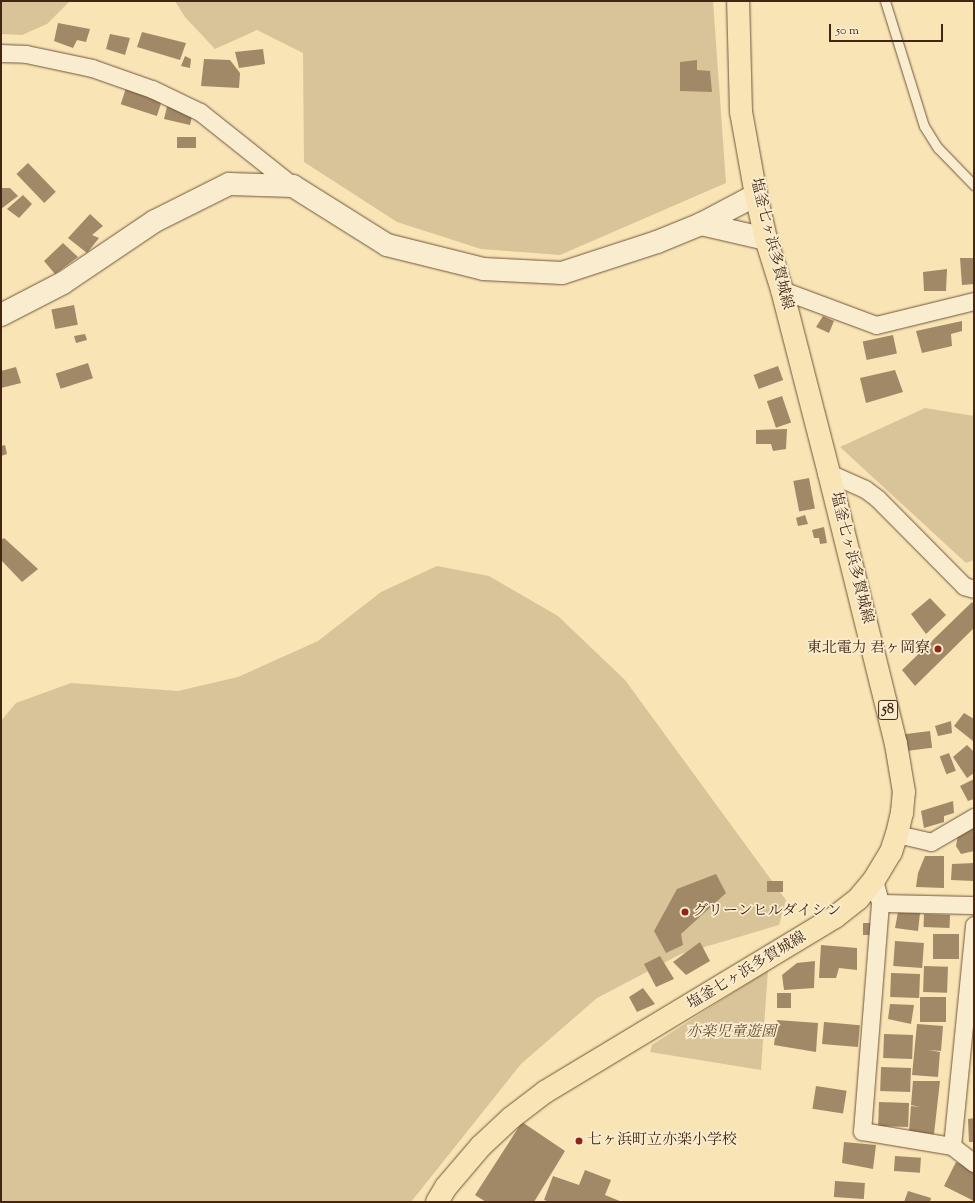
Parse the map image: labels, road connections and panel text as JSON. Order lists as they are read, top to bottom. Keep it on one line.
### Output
{"streets":{"main road":["塩釜七ヶ浜多賀城線","58"]},"parks":["亦楽児童遊園"],"places":["東北電力 君ヶ岡寮","グリーンヒルダイシン","七ヶ浜町立亦楽小学校"],"scale_bar":"50 m"}
